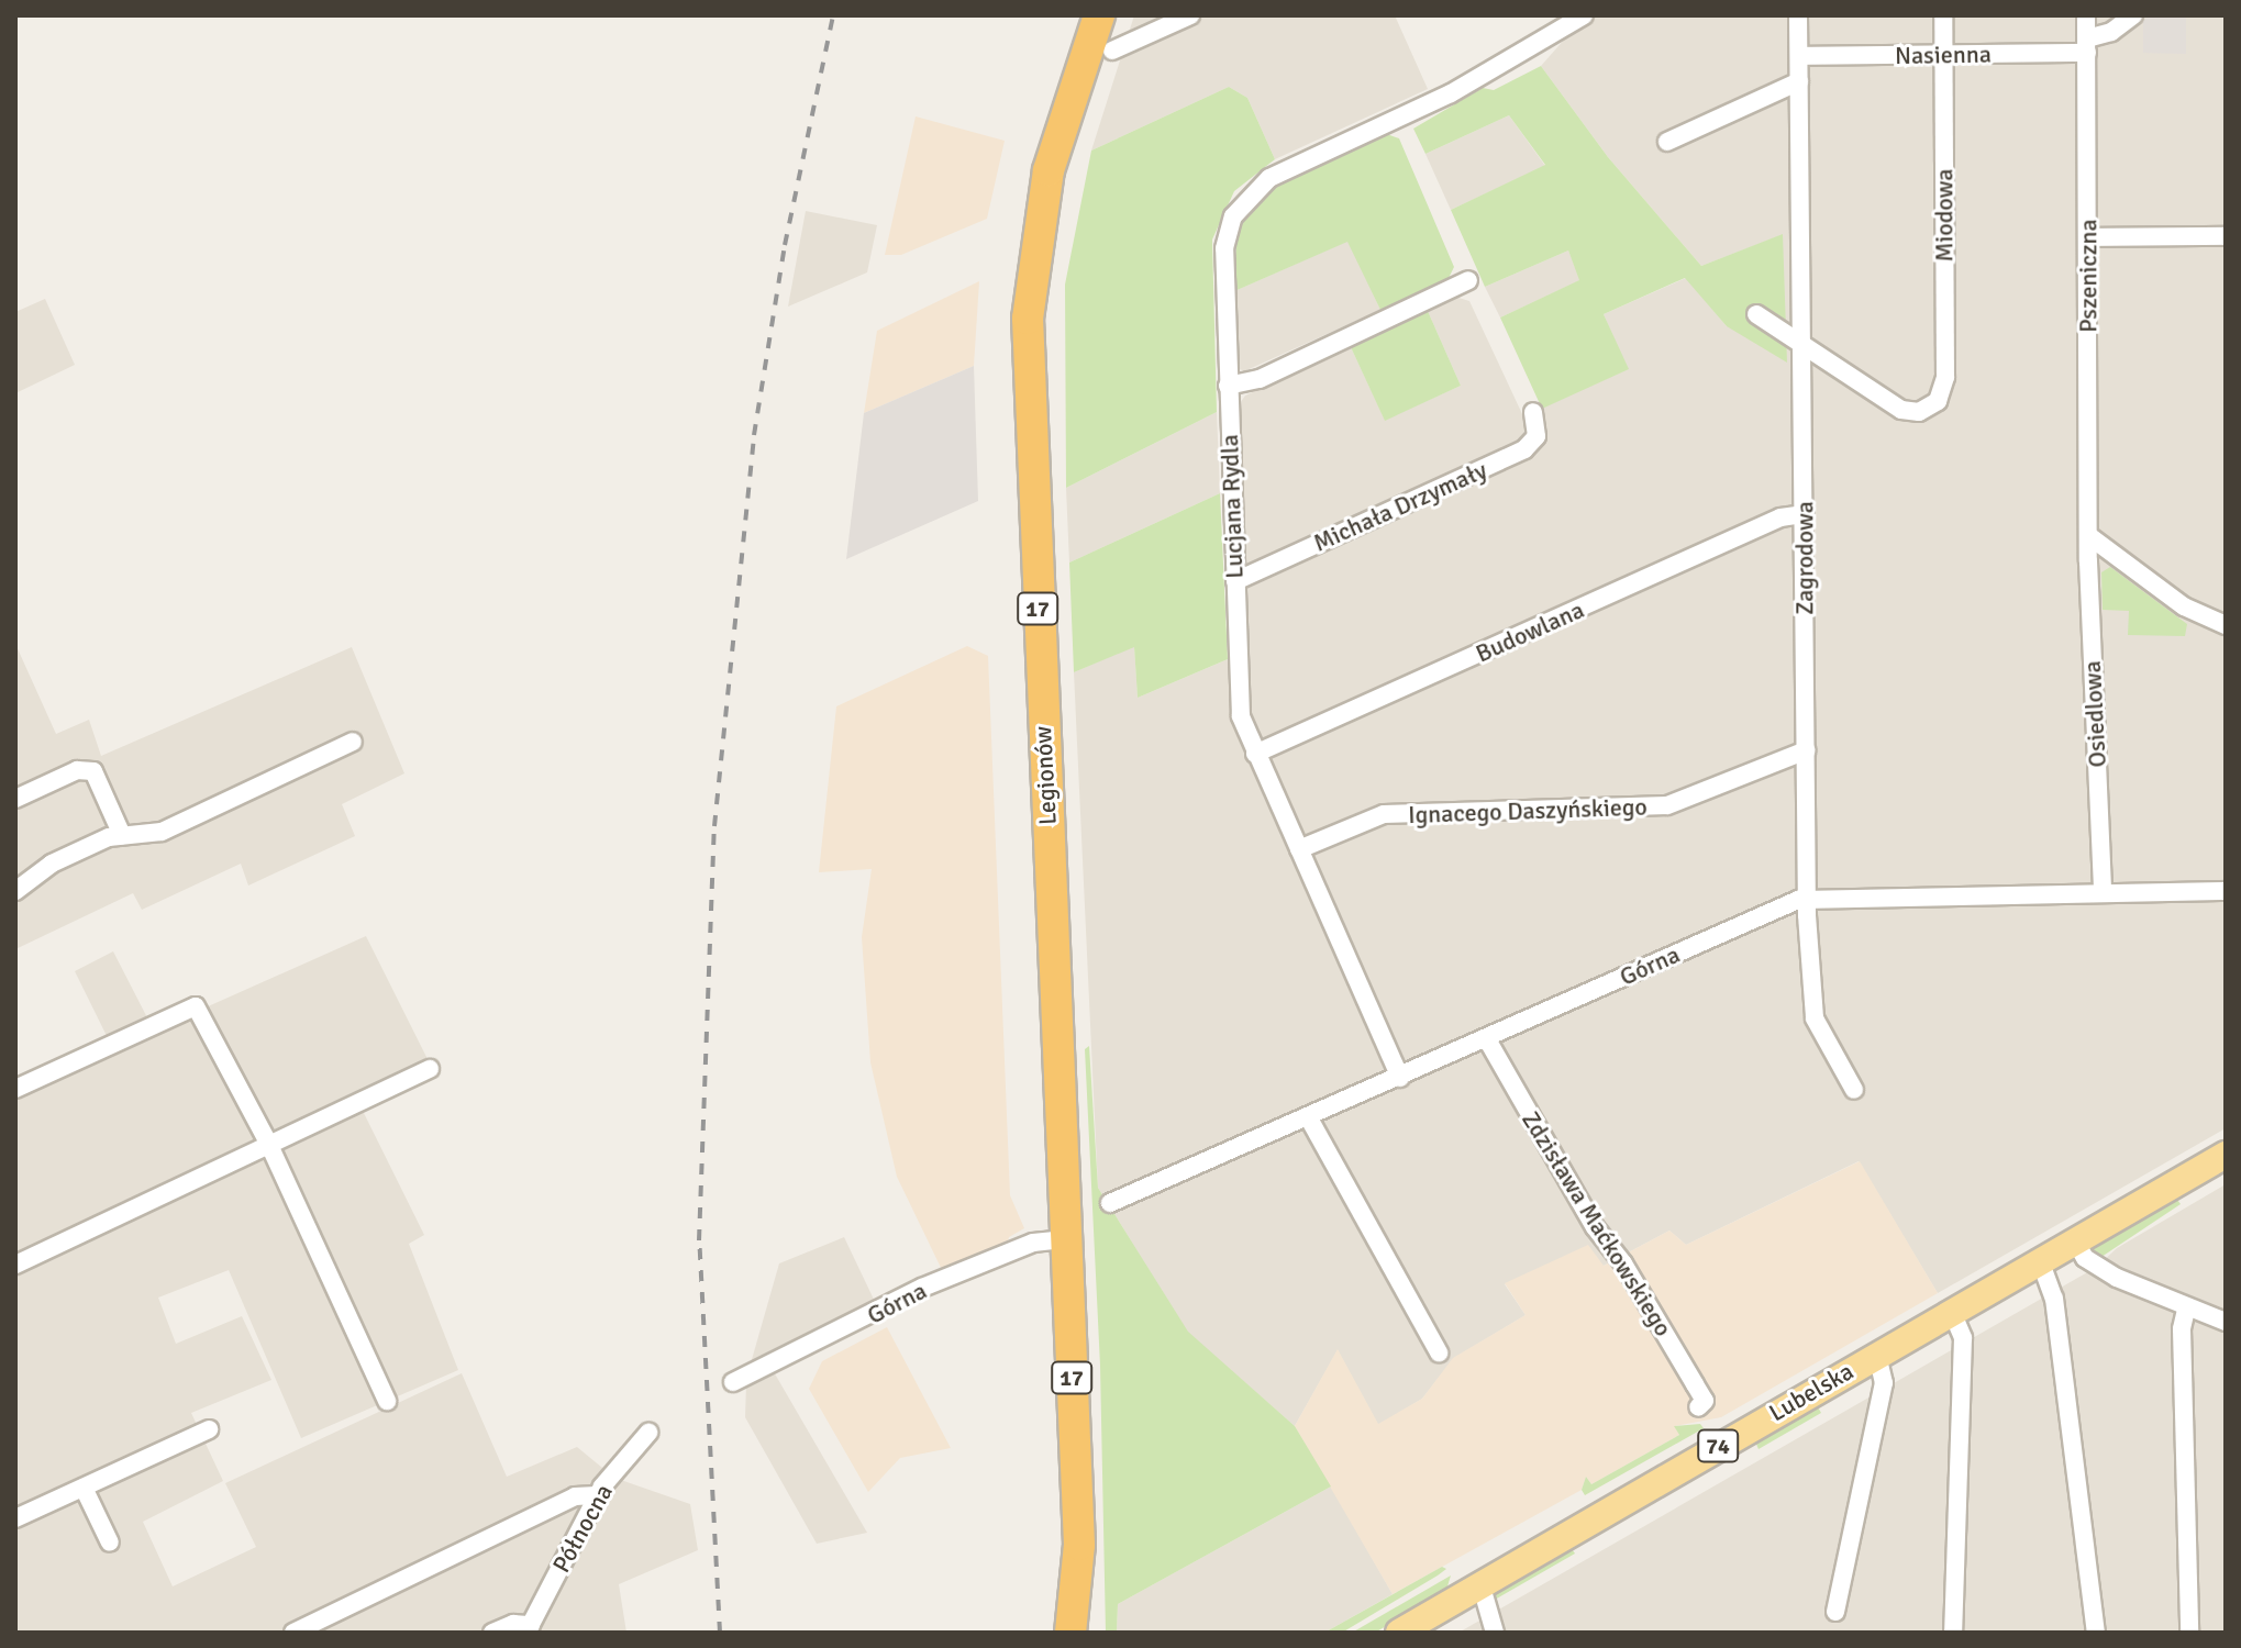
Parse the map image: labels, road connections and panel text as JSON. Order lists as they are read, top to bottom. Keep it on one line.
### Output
{"streets":{"highway":["17","Legionów"],"main road":["Lubelska","74"],"street":["Nasienna","Miodowa","Pszeniczna","Lucjana Rydla","Michała Drzymały","Zagrodowa","Budowlana","Osiedlowa","Ignacego Daszyńskiego","Górna","Zdzisława Maćkowskiego","Północna"]},"crossings":[["Nasienna","Miodowa"],["Nasienna","Pszeniczna"],["Nasienna","Zagrodowa"],["Miodowa","Zagrodowa"],["Pszeniczna","Osiedlowa"],["Lucjana Rydla","Michała Drzymały"],["Lucjana Rydla","Budowlana"],["Lucjana Rydla","Ignacego Daszyńskiego"],["Lucjana Rydla","Górna"],["Zagrodowa","Budowlana"],["Zagrodowa","Ignacego Daszyńskiego"],["Zagrodowa","Górna"],["Osiedlowa","Górna"],["Legionów","Górna"],["Górna","Zdzisława Maćkowskiego"]]}
